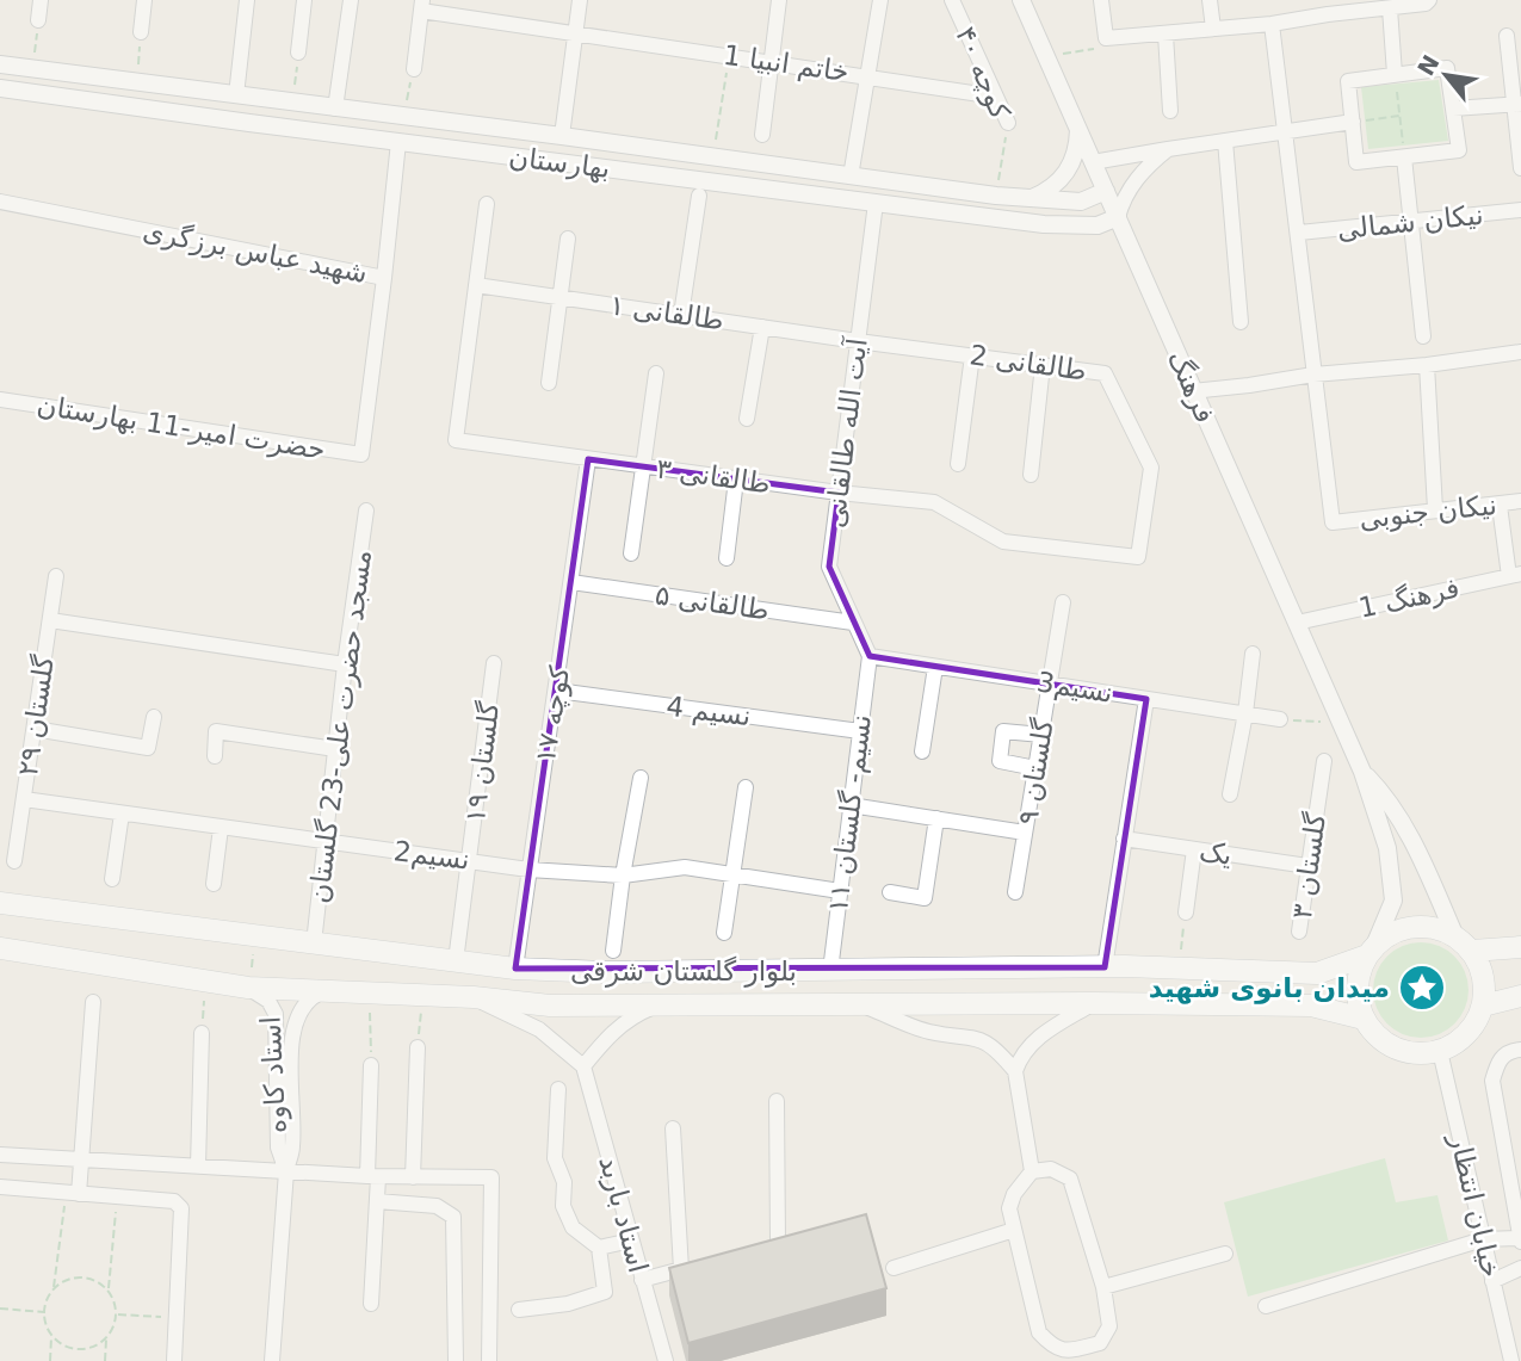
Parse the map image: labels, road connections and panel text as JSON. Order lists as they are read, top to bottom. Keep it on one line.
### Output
{"streets":{"main road":["بلوار گلستان شرقی"],"street":["خاتم انبیا 1","کوچه ۴۰","بهارستان","نیکان شمالی","شهید عباس برزگری","طالقانی ۱","طالقانی 2","فرهنگ","حضرت امیر-11 بهارستان","آیت الله طالقانی","طالقانی ۳","نیکان جنوبی","فرهنگ 1","طالقانی ۵","نسیم3","نسیم 4","کوچه ۱۷","گلستان ۲۹","مسجد حضرت علی-23 گلستان","گلستان ۱۹","گلستان ۹","نسیم- گلستان ۱۱","یک","نسیم2","گلستان ۳","استاد کاوه","خیابان انتظار","استاد باربد"]},"crossings":[["خاتم انبیا 1","کوچه ۴۰"],["کوچه ۴۰","بهارستان"],["بهارستان","فرهنگ"],["بهارستان","آیت الله طالقانی"],["نیکان شمالی","نیکان جنوبی"],["شهید عباس برزگری","حضرت امیر-11 بهارستان"],["طالقانی ۱","طالقانی 2"],["طالقانی ۱","آیت الله طالقانی"],["طالقانی ۱","طالقانی ۳"],["طالقانی 2","آیت الله طالقانی"],["طالقانی 2","طالقانی ۳"],["فرهنگ","فرهنگ 1"],["فرهنگ","بلوار گلستان شرقی"],["فرهنگ","خیابان انتظار"],["آیت الله طالقانی","طالقانی ۳"],["آیت الله طالقانی","طالقانی ۵"],["آیت الله طالقانی","نسیم3"],["آیت الله طالقانی","نسیم- گلستان ۱۱"],["طالقانی ۳","کوچه ۱۷"],["طالقانی ۵","کوچه ۱۷"],["نسیم3","گلستان ۹"],["نسیم3","نسیم- گلستان ۱۱"],["نسیم 4","کوچه ۱۷"],["نسیم 4","نسیم- گلستان ۱۱"],["کوچه ۱۷","نسیم2"],["کوچه ۱۷","بلوار گلستان شرقی"],["گلستان ۲۹","نسیم2"],["مسجد حضرت علی-23 گلستان","نسیم2"],["مسجد حضرت علی-23 گلستان","بلوار گلستان شرقی"],["گلستان ۱۹","نسیم2"],["گلستان ۱۹","بلوار گلستان شرقی"],["نسیم- گلستان ۱۱","نسیم2"],["نسیم- گلستان ۱۱","بلوار گلستان شرقی"],["یک","گلستان ۳"],["بلوار گلستان شرقی","استاد کاوه"],["بلوار گلستان شرقی","خیابان انتظار"]],"places":{"place":["میدان بانوی شهید"]},"north":"top left"}
